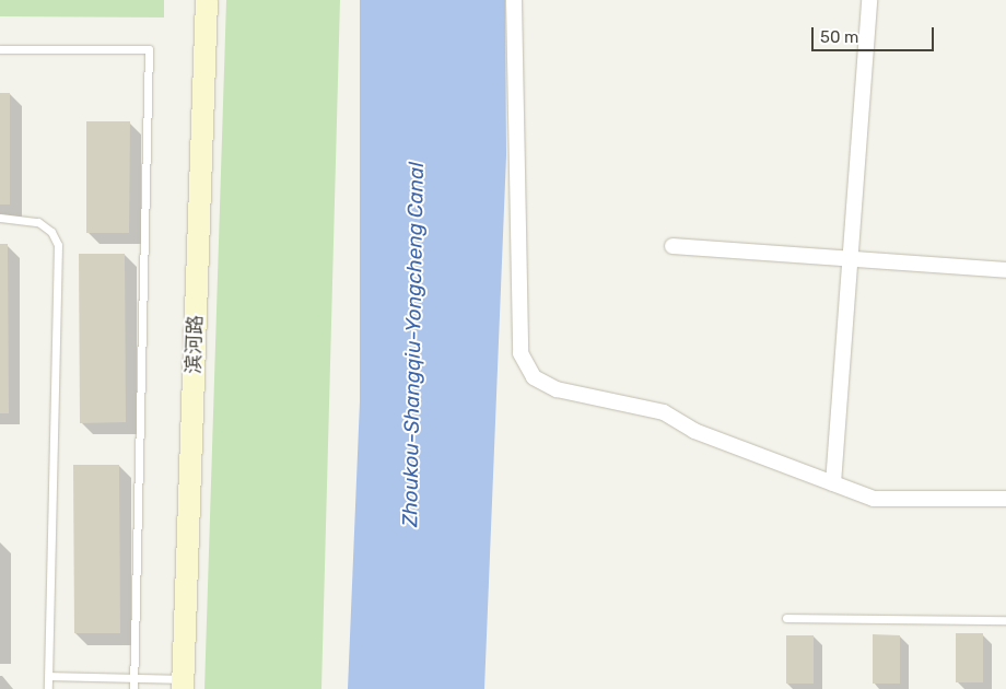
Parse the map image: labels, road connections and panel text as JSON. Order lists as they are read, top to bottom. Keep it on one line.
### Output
{"streets":{"street":["滨河路"]},"water":["Zhoukou-Shangqiu-Yongcheng Canal"],"scale_bar":"50 m"}
